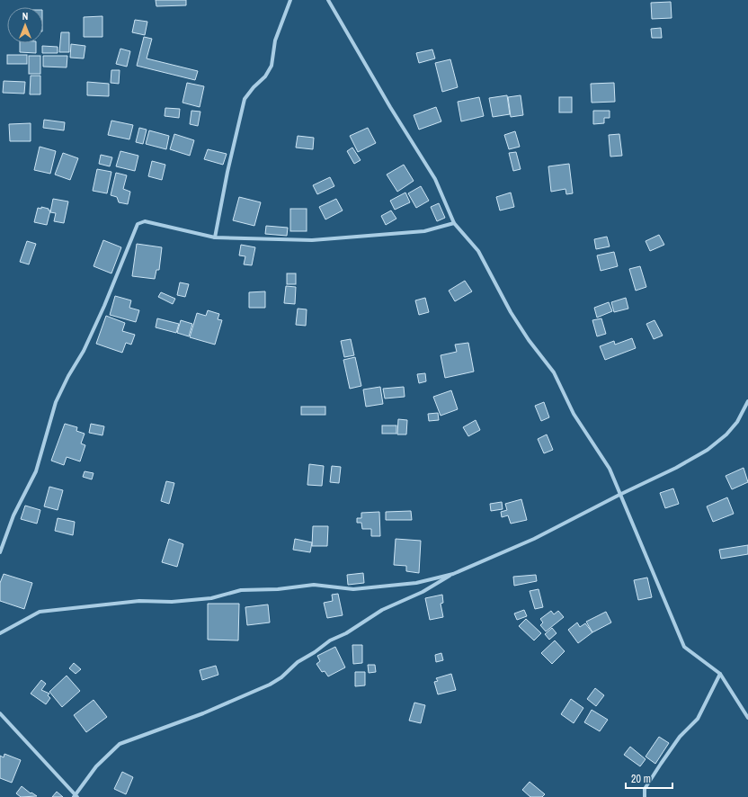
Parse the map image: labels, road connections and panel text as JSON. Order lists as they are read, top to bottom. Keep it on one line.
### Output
{"scale_bar":"20 m","north":"top"}
